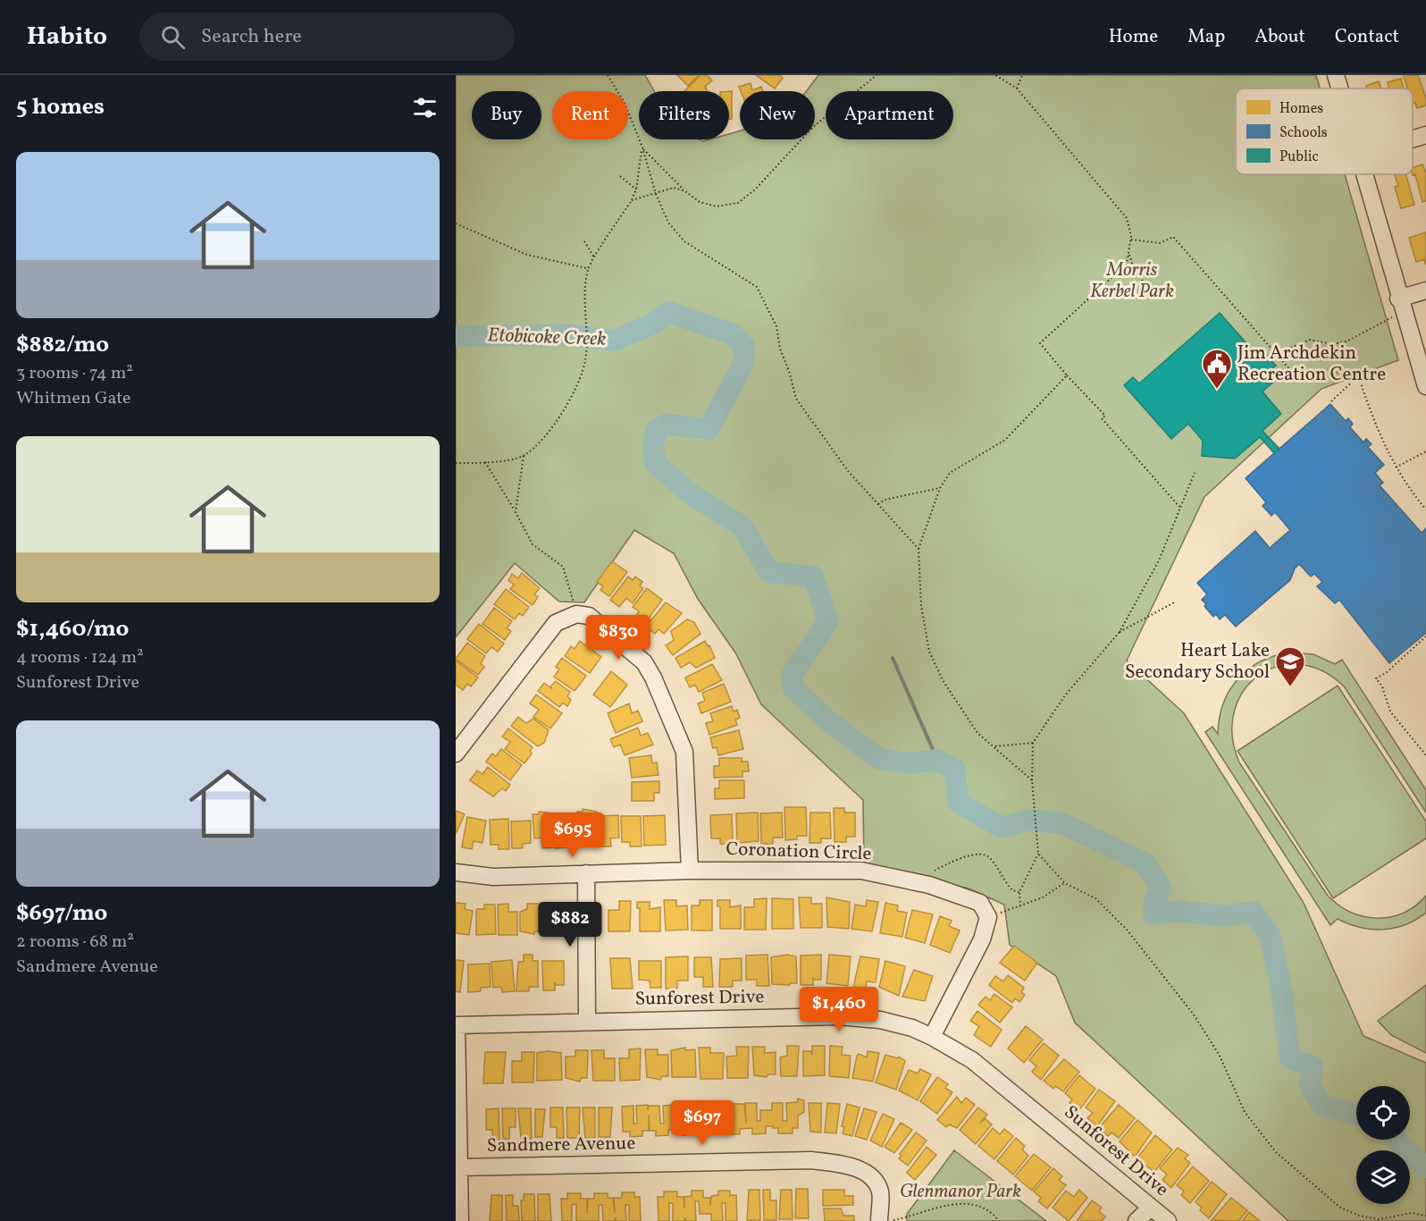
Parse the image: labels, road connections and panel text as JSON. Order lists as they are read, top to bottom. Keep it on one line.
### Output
{"streets":{"street":["Coronation Circle","Sunforest Drive","Sandmere Avenue"]},"water":["Etobicoke Creek"],"parks":["Morris Kerbel Park","Glenmanor Park"],"places":{"public building":["Jim Archdekin Recreation Centre"],"school or university":["Heart Lake Secondary School"]},"legend":["Homes","Schools","Public"],"page":{"header":"Habito","search":"Search here","nav":["Home","Map","About","Contact"],"heading":"5 homes","chip":["Buy","Rent","Filters","New","Apartment"],"list":[{"name":"$882/mo","note":"3 rooms · 74 m² · Whitmen Gate"},{"name":"$1,460/mo","note":"4 rooms · 124 m² · Sunforest Drive"},{"name":"$697/mo","note":"2 rooms · 68 m² · Sandmere Avenue"}],"price":["$830","$695","$882","$1,460","$697"]}}
